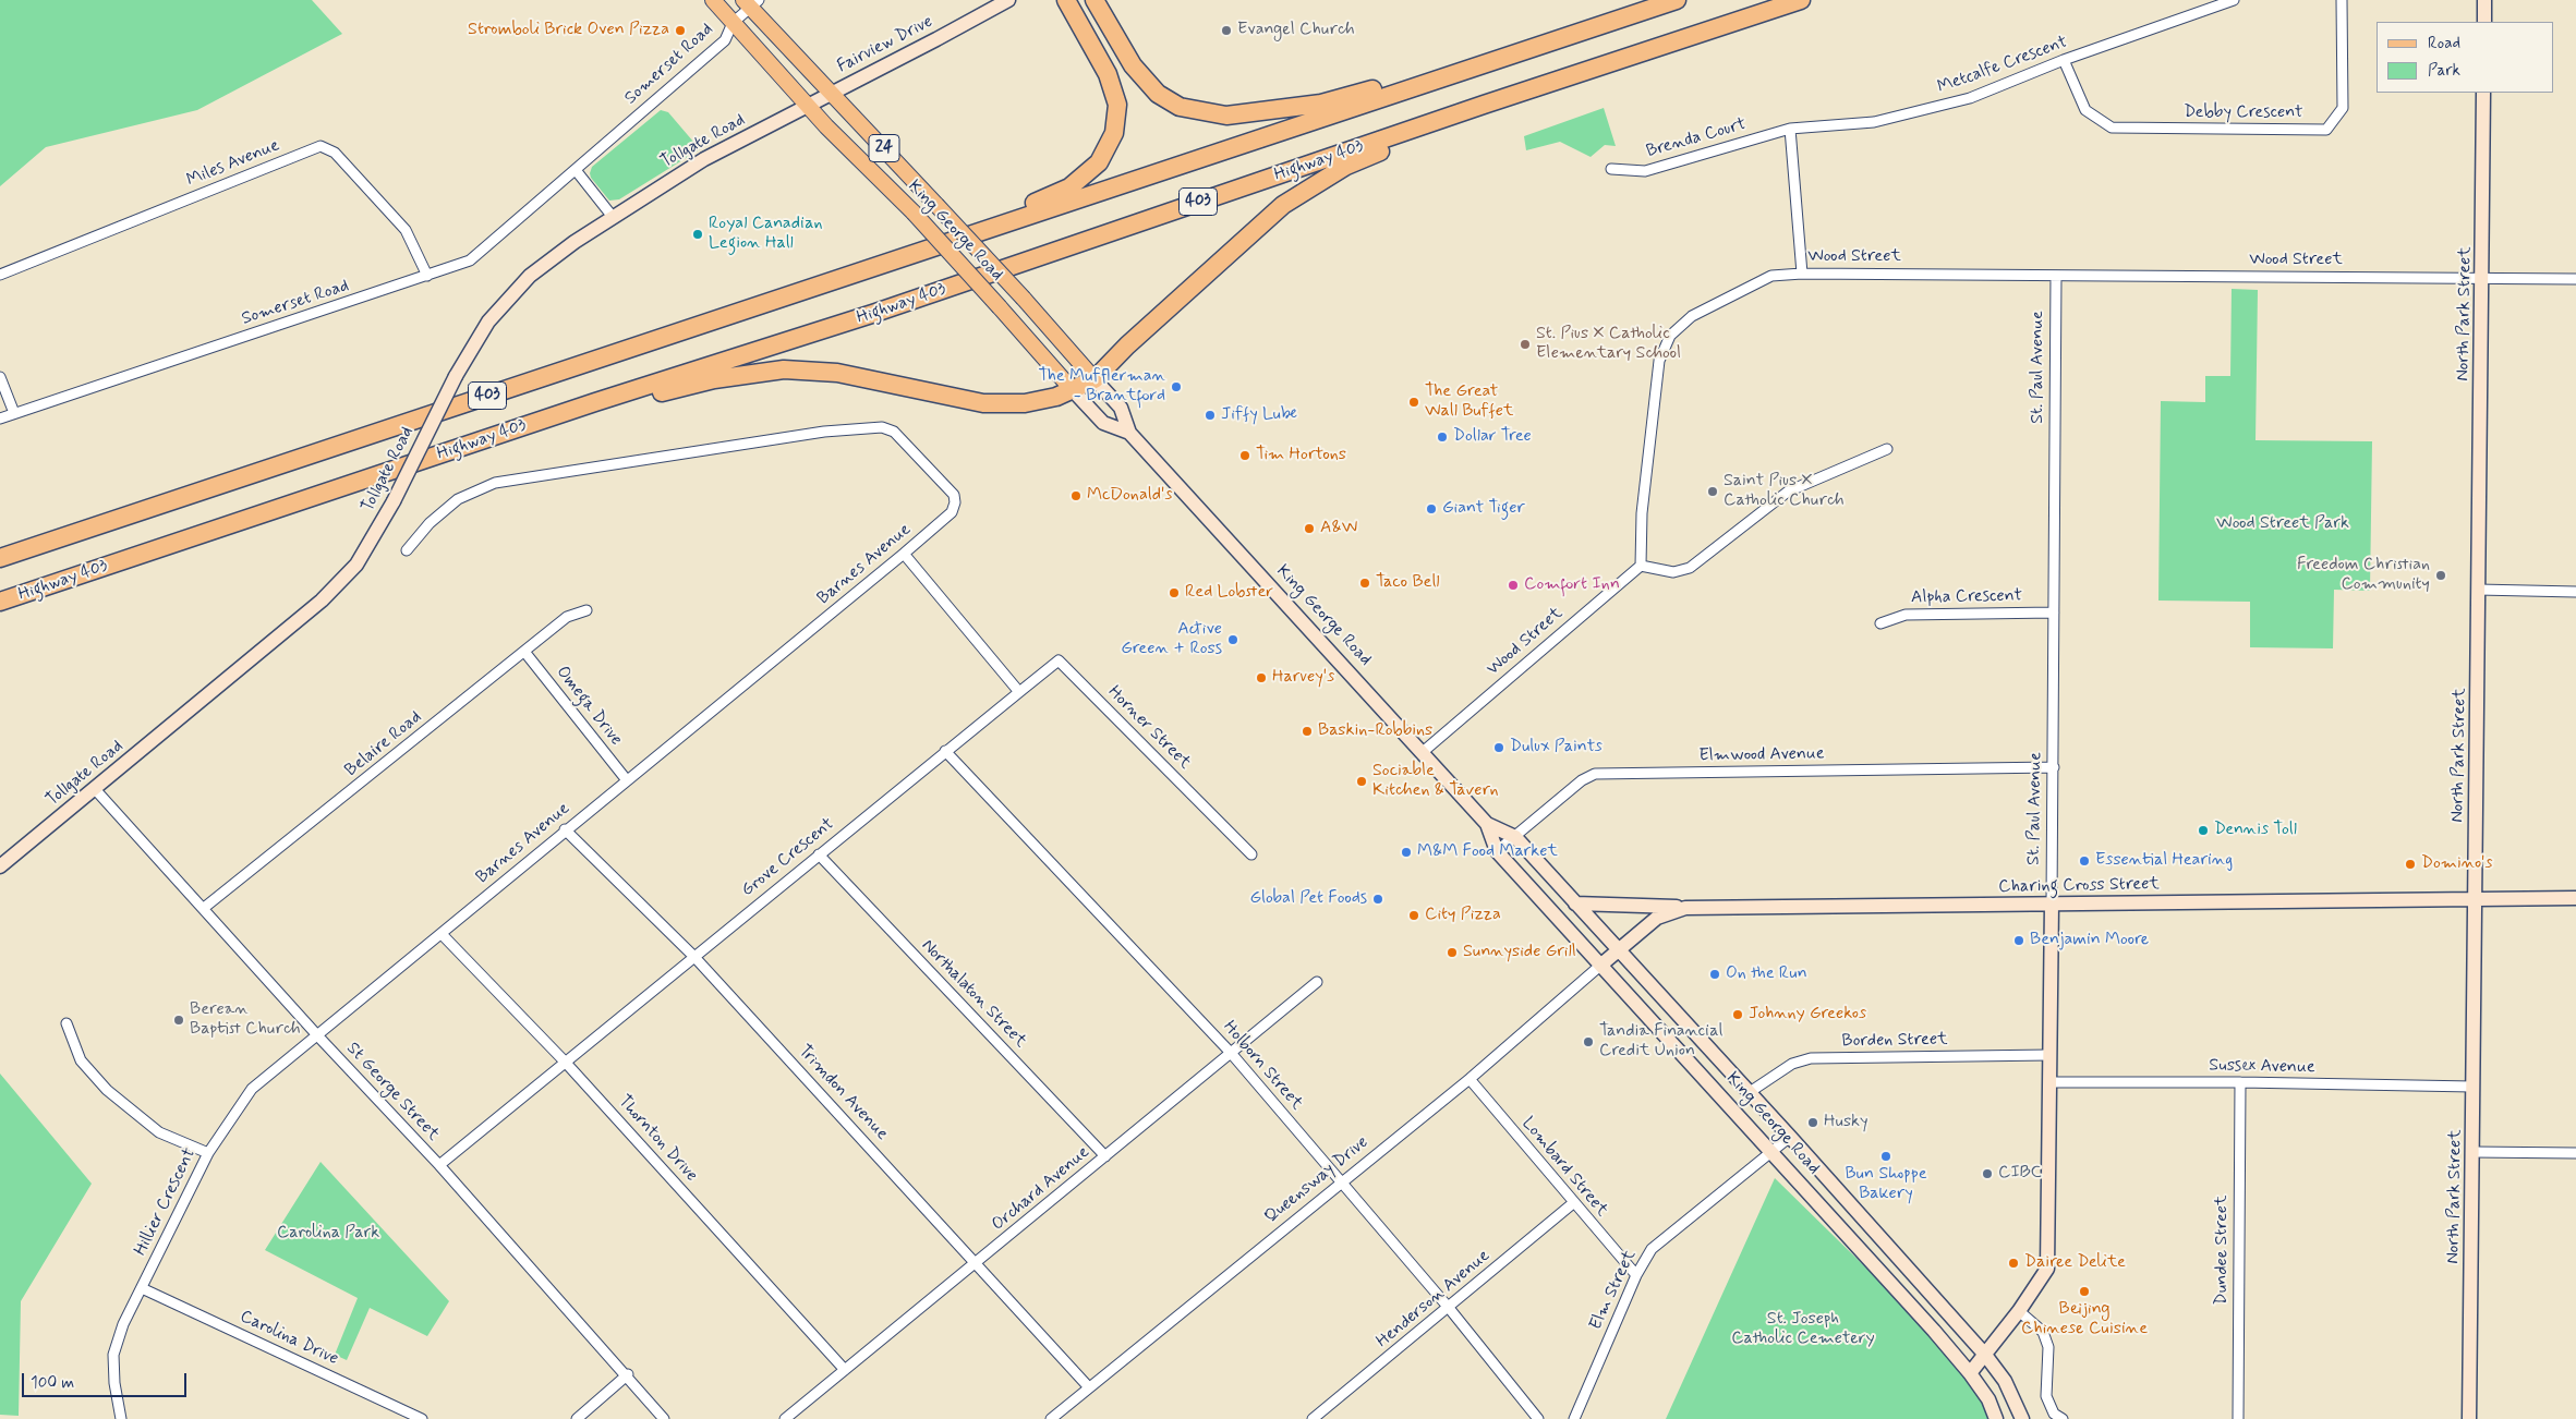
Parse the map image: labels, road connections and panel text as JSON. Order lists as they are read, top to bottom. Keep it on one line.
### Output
{"streets":{"highway":["Highway 403","403"],"main road":["Fairview Drive","Tollgate Road","24","King George Road","North Park Street","St. Paul Avenue","Charing Cross Street"],"street":["Somerset Road","Metcalfe Crescent","Debby Crescent","Brenda Court","Miles Avenue","Wood Street","Barnes Avenue","Alpha Crescent","Omega Drive","Horner Street","Belaire Road","Elmwood Avenue","Grove Crescent","Northalaton Street","Borden Street","Holborn Street","Sussex Avenue","St George Street","Trimdon Avenue","Thornton Drive","Lombard Street","Queensway Drive","Orchard Avenue","Hillier Crescent","Dundee Street","Elm Street","Henderson Avenue","Carolina Drive"]},"crossings":[["Fairview Drive","Tollgate Road"],["Fairview Drive","King George Road"],["Somerset Road","Miles Avenue"],["Somerset Road","King George Road"],["Metcalfe Crescent","Debby Crescent"],["Metcalfe Crescent","Brenda Court"],["Tollgate Road","King George Road"],["Tollgate Road","St George Street"],["King George Road","Wood Street"],["King George Road","St. Paul Avenue"],["King George Road","Elmwood Avenue"],["King George Road","Charing Cross Street"],["King George Road","Borden Street"],["King George Road","Queensway Drive"],["King George Road","Elm Street"],["Wood Street","North Park Street"],["Wood Street","St. Paul Avenue"],["North Park Street","Charing Cross Street"],["North Park Street","Sussex Avenue"],["St. Paul Avenue","Alpha Crescent"],["St. Paul Avenue","Elmwood Avenue"],["St. Paul Avenue","Charing Cross Street"],["St. Paul Avenue","Borden Street"],["St. Paul Avenue","Sussex Avenue"],["Barnes Avenue","Omega Drive"],["Barnes Avenue","St George Street"],["Barnes Avenue","Trimdon Avenue"],["Barnes Avenue","Thornton Drive"],["Barnes Avenue","Hillier Crescent"],["Omega Drive","Belaire Road"],["Horner Street","Grove Crescent"],["Belaire Road","St George Street"],["Grove Crescent","Northalaton Street"],["Grove Crescent","Holborn Street"],["Grove Crescent","St George Street"],["Grove Crescent","Trimdon Avenue"],["Grove Crescent","Thornton Drive"],["Charing Cross Street","Queensway Drive"],["Northalaton Street","Orchard Avenue"],["Holborn Street","Queensway Drive"],["Holborn Street","Orchard Avenue"],["Holborn Street","Henderson Avenue"],["Sussex Avenue","Dundee Street"],["St George Street","Hillier Crescent"],["Trimdon Avenue","Queensway Drive"],["Trimdon Avenue","Orchard Avenue"],["Thornton Drive","Orchard Avenue"],["Lombard Street","Queensway Drive"],["Lombard Street","Elm Street"],["Lombard Street","Henderson Avenue"],["Hillier Crescent","Carolina Drive"]],"parks":["Wood Street Park","Carolina Park","St. Joseph Catholic Cemetery"],"places":["Stromboli Brick Oven Pizza","Evangel Church","Royal Canadian Legion Hall","St. Pius X Catholic Elementary School","The Mufflerman - Brantford","The Great Wall Buffet","Jiffy Lube","Dollar Tree","Tim Hortons","Saint Pius X Catholic Church","McDonald's","Giant Tiger","A&W","Freedom Christian Community","Taco Bell","Comfort Inn","Red Lobster","Active Green + Ross","Harvey's","Baskin-Robbins","Dulux Paints","Sociable Kitchen & Tavern","Dennis Toll","M&M Food Market","Essential Hearing","Domino's","Global Pet Foods","City Pizza","Benjamin Moore","Sunnyside Grill","On the Run","Johnny Greekos","Berean Baptist Church","Tandia Financial Credit Union","Husky","Bun Shoppe Bakery","CIBC","Dairee Delite","Beijing Chinese Cuisine"],"legend":["Road","Park"],"scale_bar":"100 m"}
